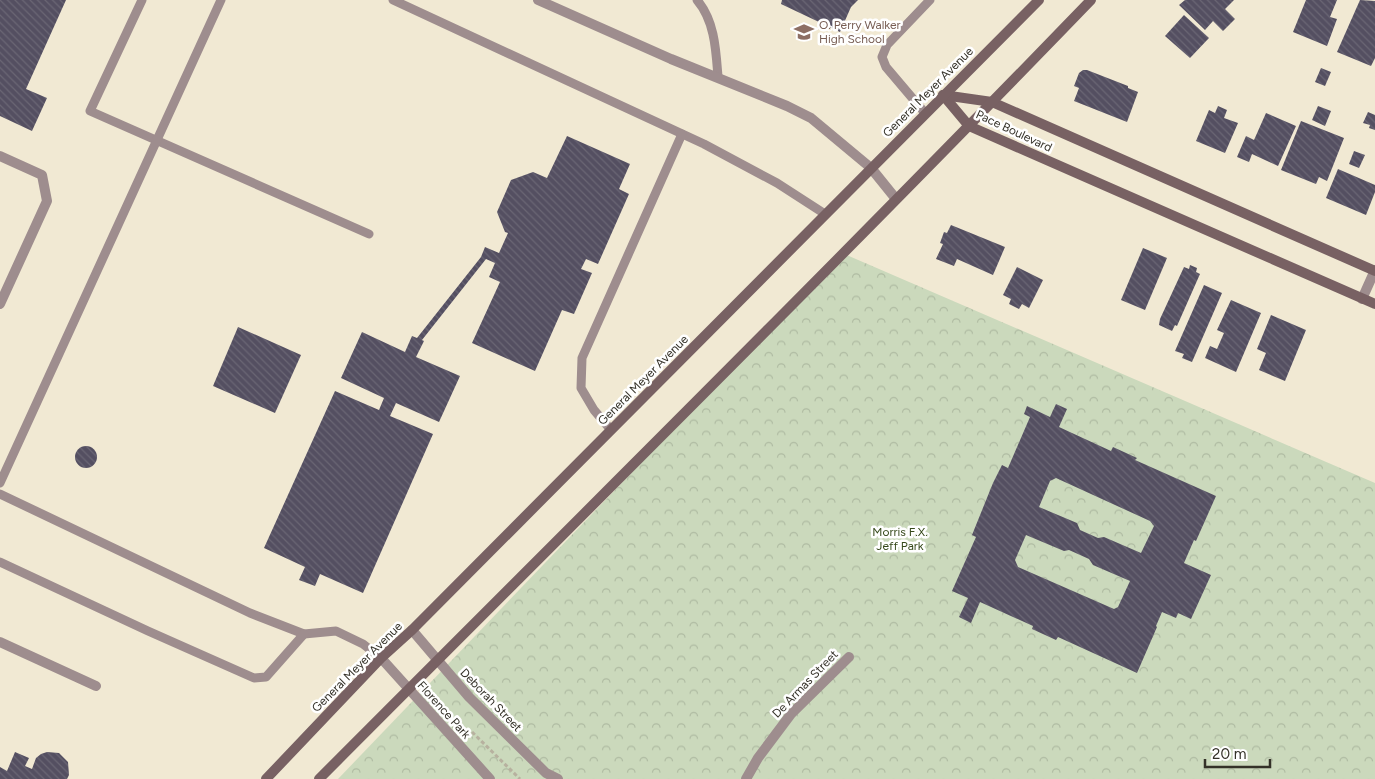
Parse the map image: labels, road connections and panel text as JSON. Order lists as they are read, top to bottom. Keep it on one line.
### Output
{"streets":{"main road":["General Meyer Avenue","Pace Boulevard"],"street":["De Armas Street","Deborah Street","Florence Park"]},"crossings":[["General Meyer Avenue","Pace Boulevard"],["General Meyer Avenue","Deborah Street"],["General Meyer Avenue","Florence Park"]],"parks":["Morris F.X. Jeff Park"],"places":{"school or university":["O. Perry Walker High School"]},"scale_bar":"20 m"}
